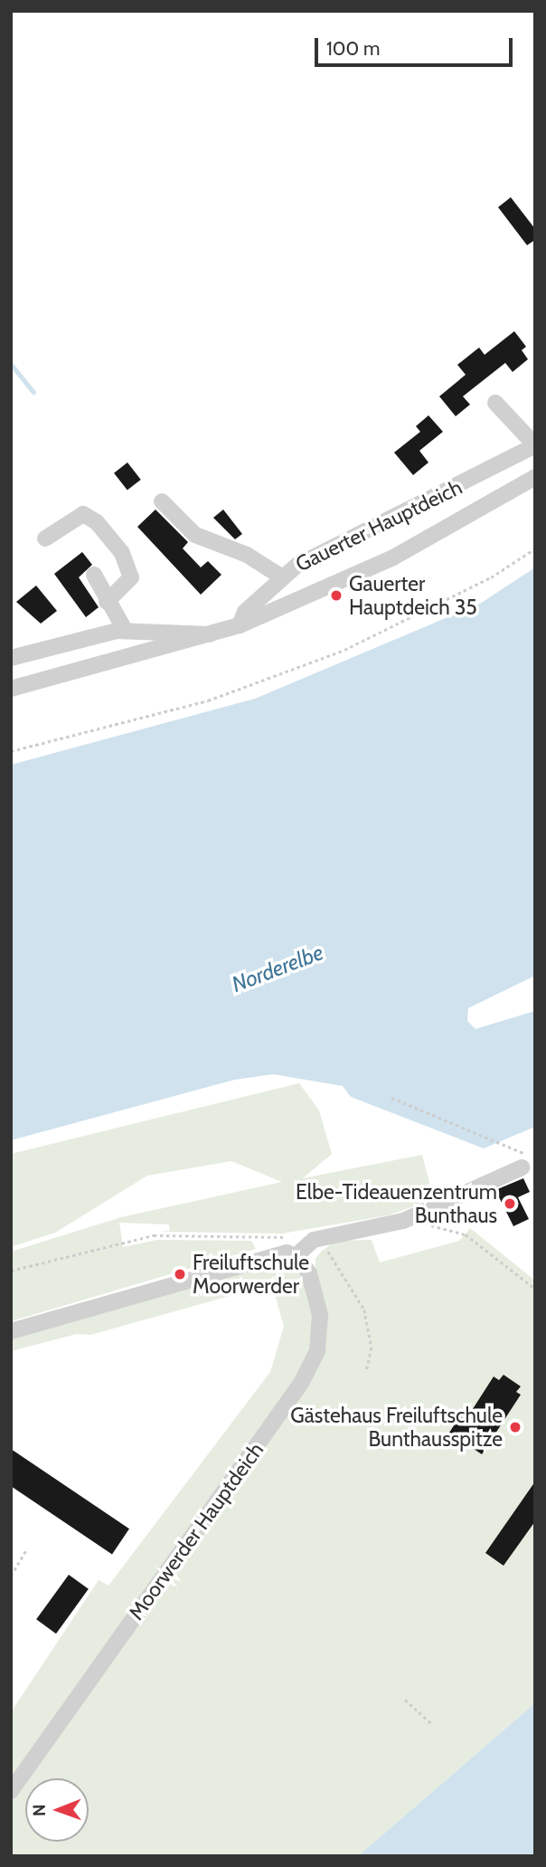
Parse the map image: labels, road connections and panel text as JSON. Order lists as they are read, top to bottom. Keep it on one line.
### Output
{"streets":{"street":["Gauerter Hauptdeich","Moorwerder Hauptdeich"]},"water":["Norderelbe"],"places":["Gauerter Hauptdeich 35","Elbe-Tideauenzentrum Bunthaus","Freiluftschule Moorwerder","Gästehaus Freiluftschule Bunthausspitze"],"scale_bar":"100 m","north":"left"}
